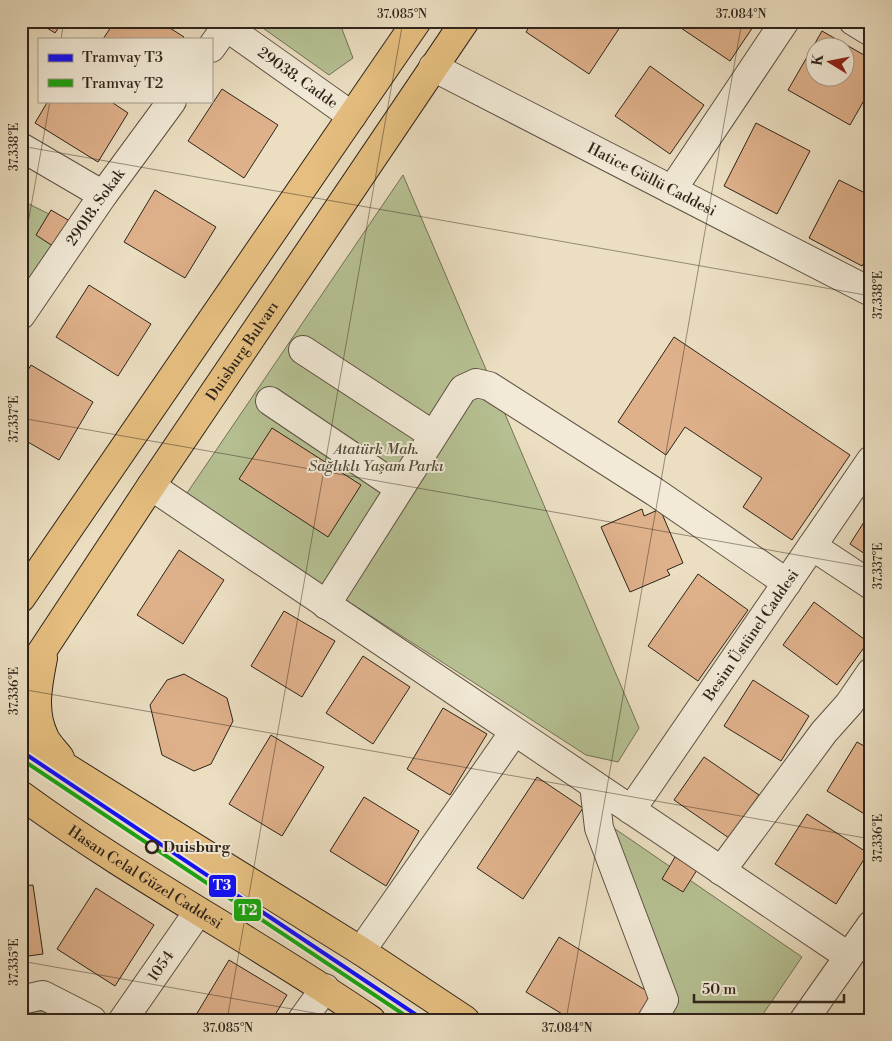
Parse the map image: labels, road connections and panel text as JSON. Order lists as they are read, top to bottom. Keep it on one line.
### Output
{"streets":{"main road":["Duisburg Bulvarı","Hasan Celal Güzel Caddesi"],"street":["29038. Cadde","Hatice Güllü Caddesi","29018. Sokak","Besim Üstünel Caddesi","1054"]},"crossings":[["Hatice Güllü Caddesi","Duisburg Bulvarı"],["Hasan Celal Güzel Caddesi","1054"]],"parks":["Atatürk Mah. Sağlıklı Yaşam Parkı"],"places":["Duisburg"],"lines":["tram line T3","tram line T2"],"legend":["Tramvay T3","Tramvay T2"],"scale_bar":"50 m","north":"left","coordinates":["37.085°N","37.084°N","37.338°E","37.337°E","37.336°E","37.335°E"]}
